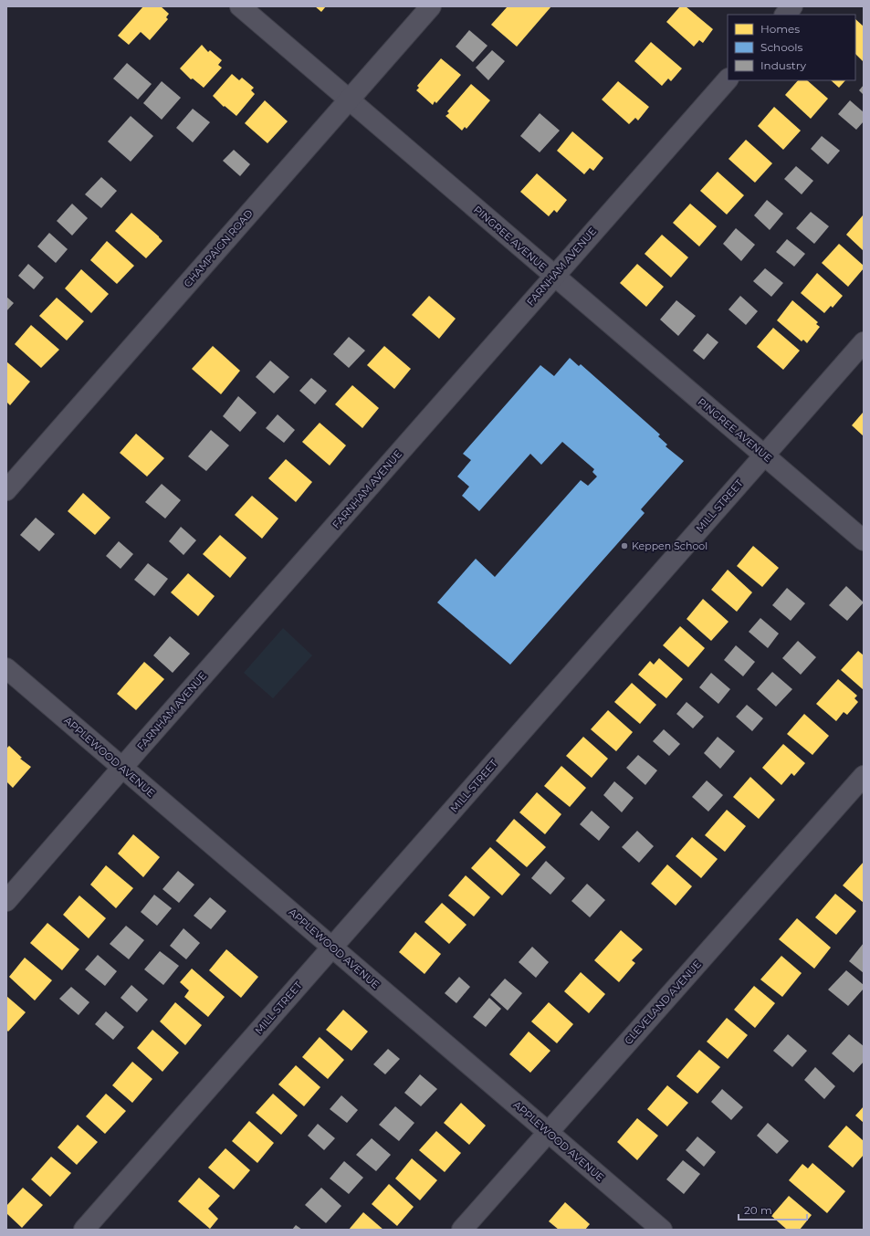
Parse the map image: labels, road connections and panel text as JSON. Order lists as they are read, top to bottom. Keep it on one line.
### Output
{"streets":{"street":["PINGREE AVENUE","CHAMPAIGN ROAD","FARNHAM AVENUE","MILL STREET","APPLEWOOD AVENUE","CLEVELAND AVENUE"]},"crossings":[["PINGREE AVENUE","CHAMPAIGN ROAD"],["PINGREE AVENUE","FARNHAM AVENUE"],["PINGREE AVENUE","MILL STREET"],["FARNHAM AVENUE","APPLEWOOD AVENUE"],["MILL STREET","APPLEWOOD AVENUE"],["APPLEWOOD AVENUE","CLEVELAND AVENUE"]],"places":["Keppen School"],"legend":["Homes","Schools","Industry"],"scale_bar":"20 m"}
